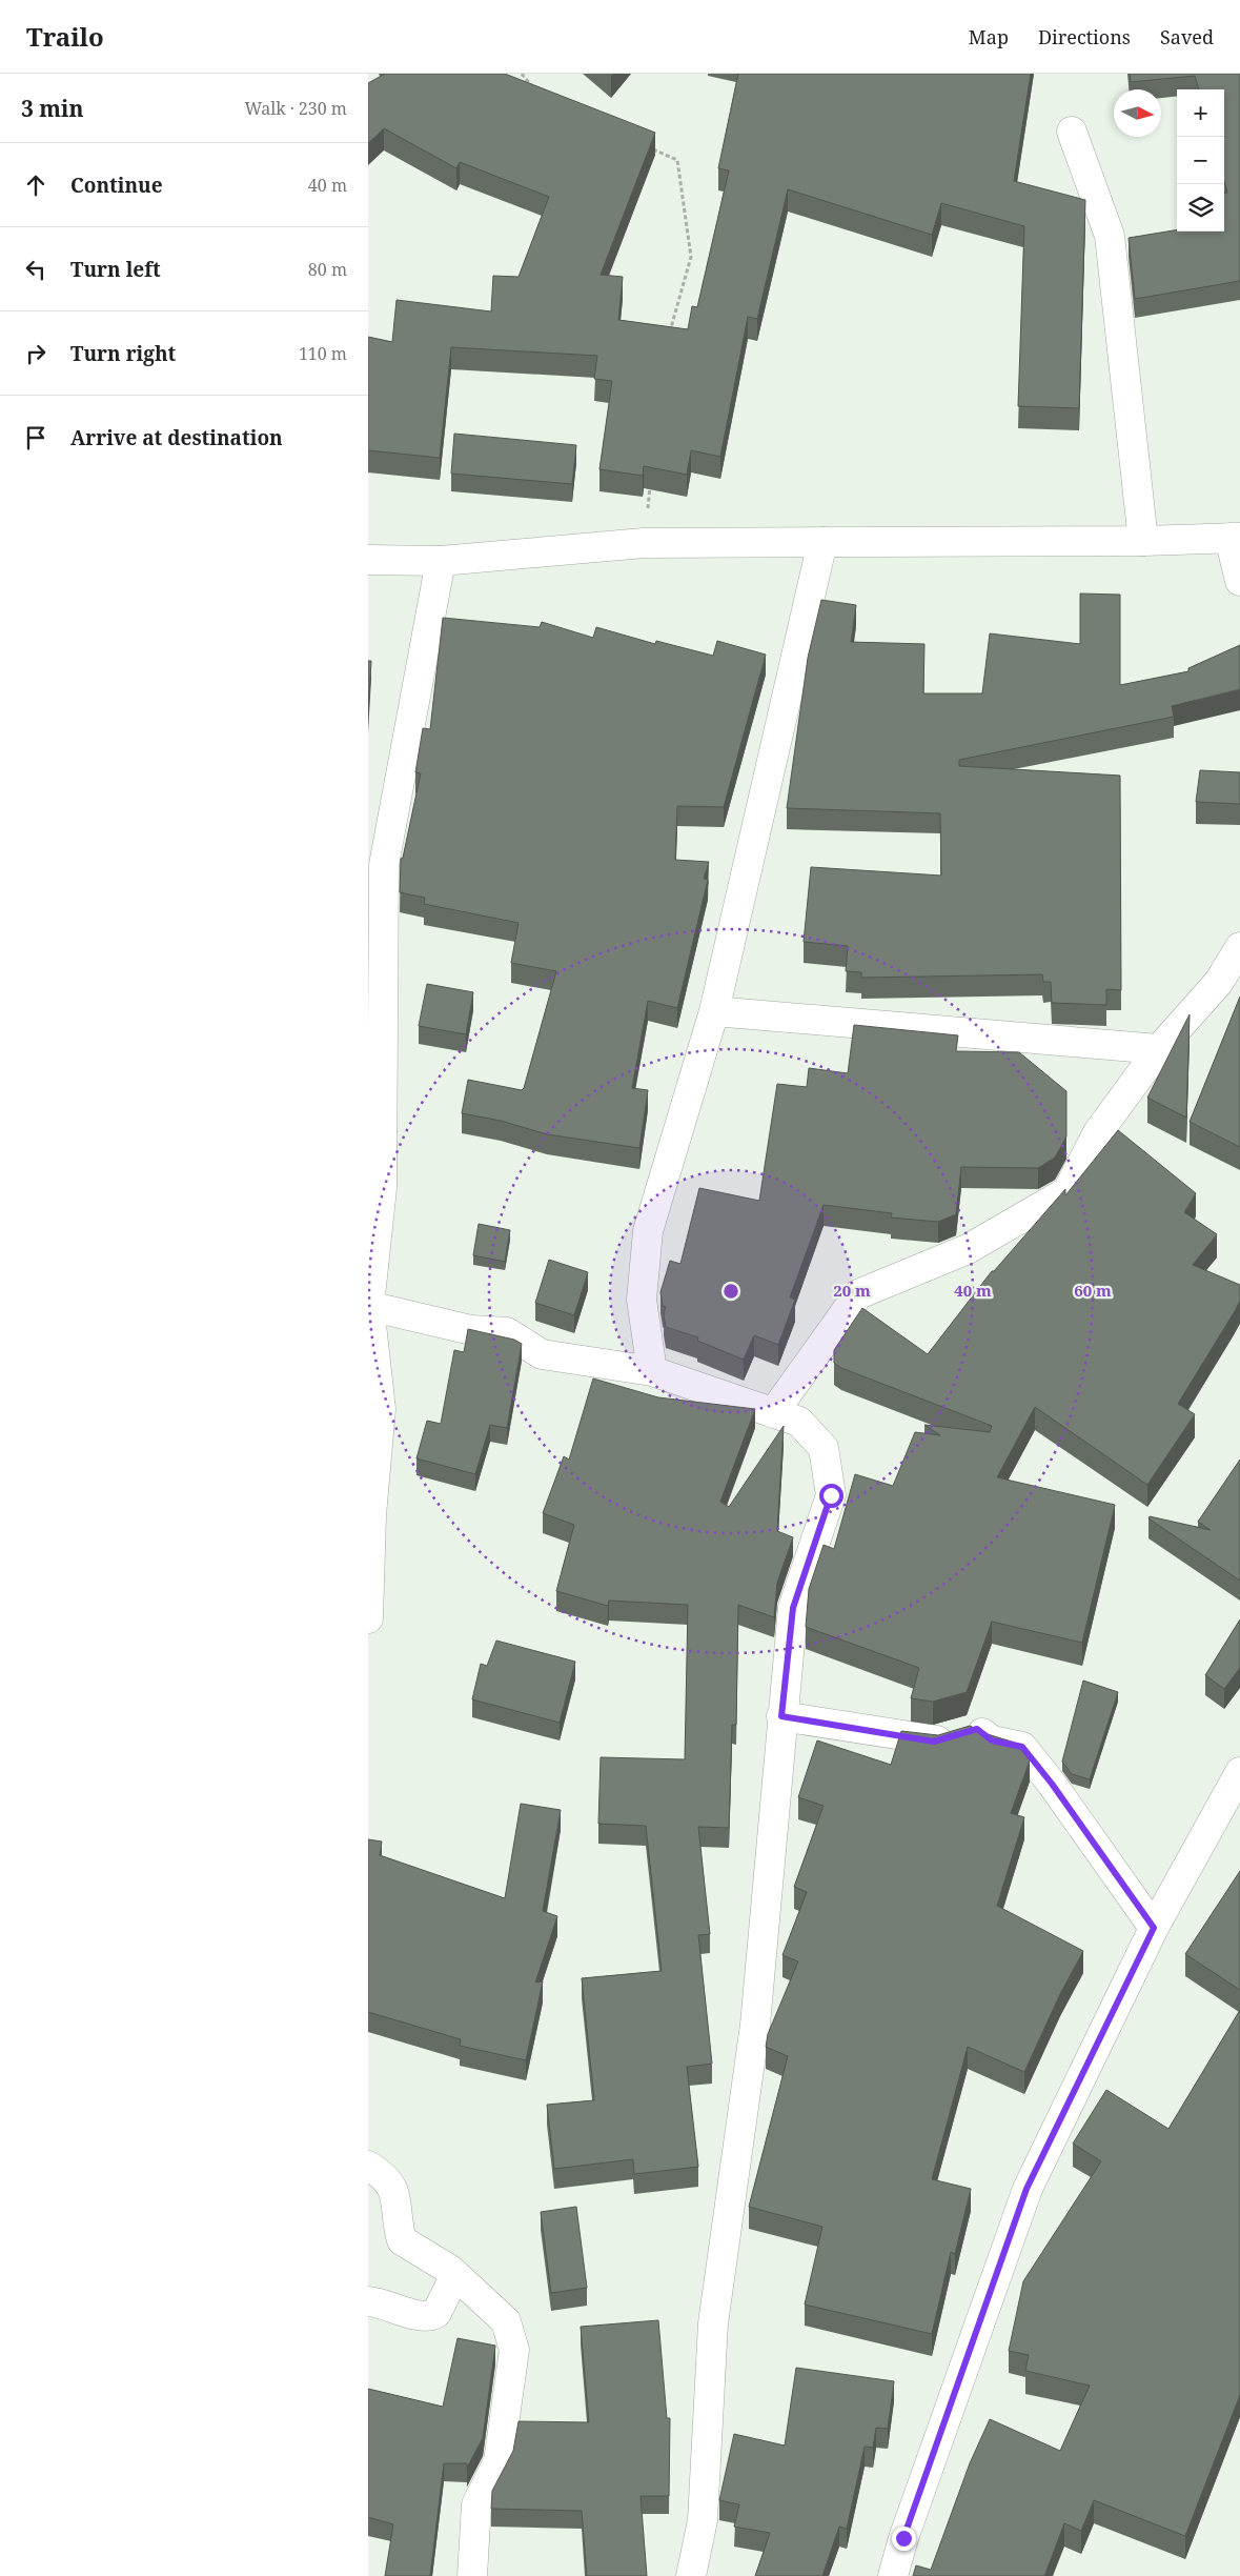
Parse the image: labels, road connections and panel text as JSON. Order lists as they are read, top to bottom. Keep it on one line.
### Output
{"north":"right","page":{"header":"Trailo","nav":["Map","Directions","Saved"],"heading":["3 min","Walk · 230 m"],"map_buttons":["+","−"],"list":[["Continue","40 m"],["Turn left","80 m"],["Turn right","110 m"],"Arrive at destination"]},"rings":["20 m","40 m","60 m"]}
